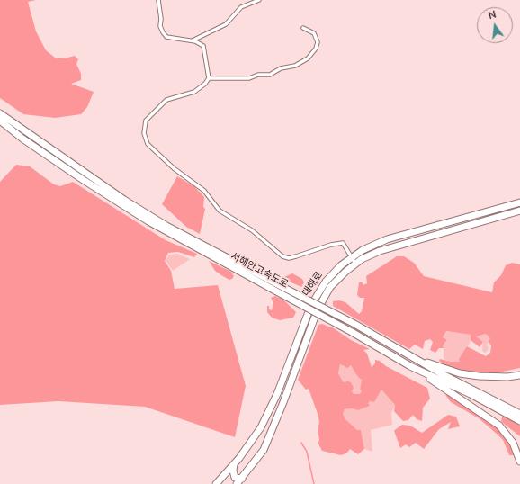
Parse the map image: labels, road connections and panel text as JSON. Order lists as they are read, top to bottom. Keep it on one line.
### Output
{"streets":{"highway":["서해안고속도로","대해로"]},"north":"top"}
